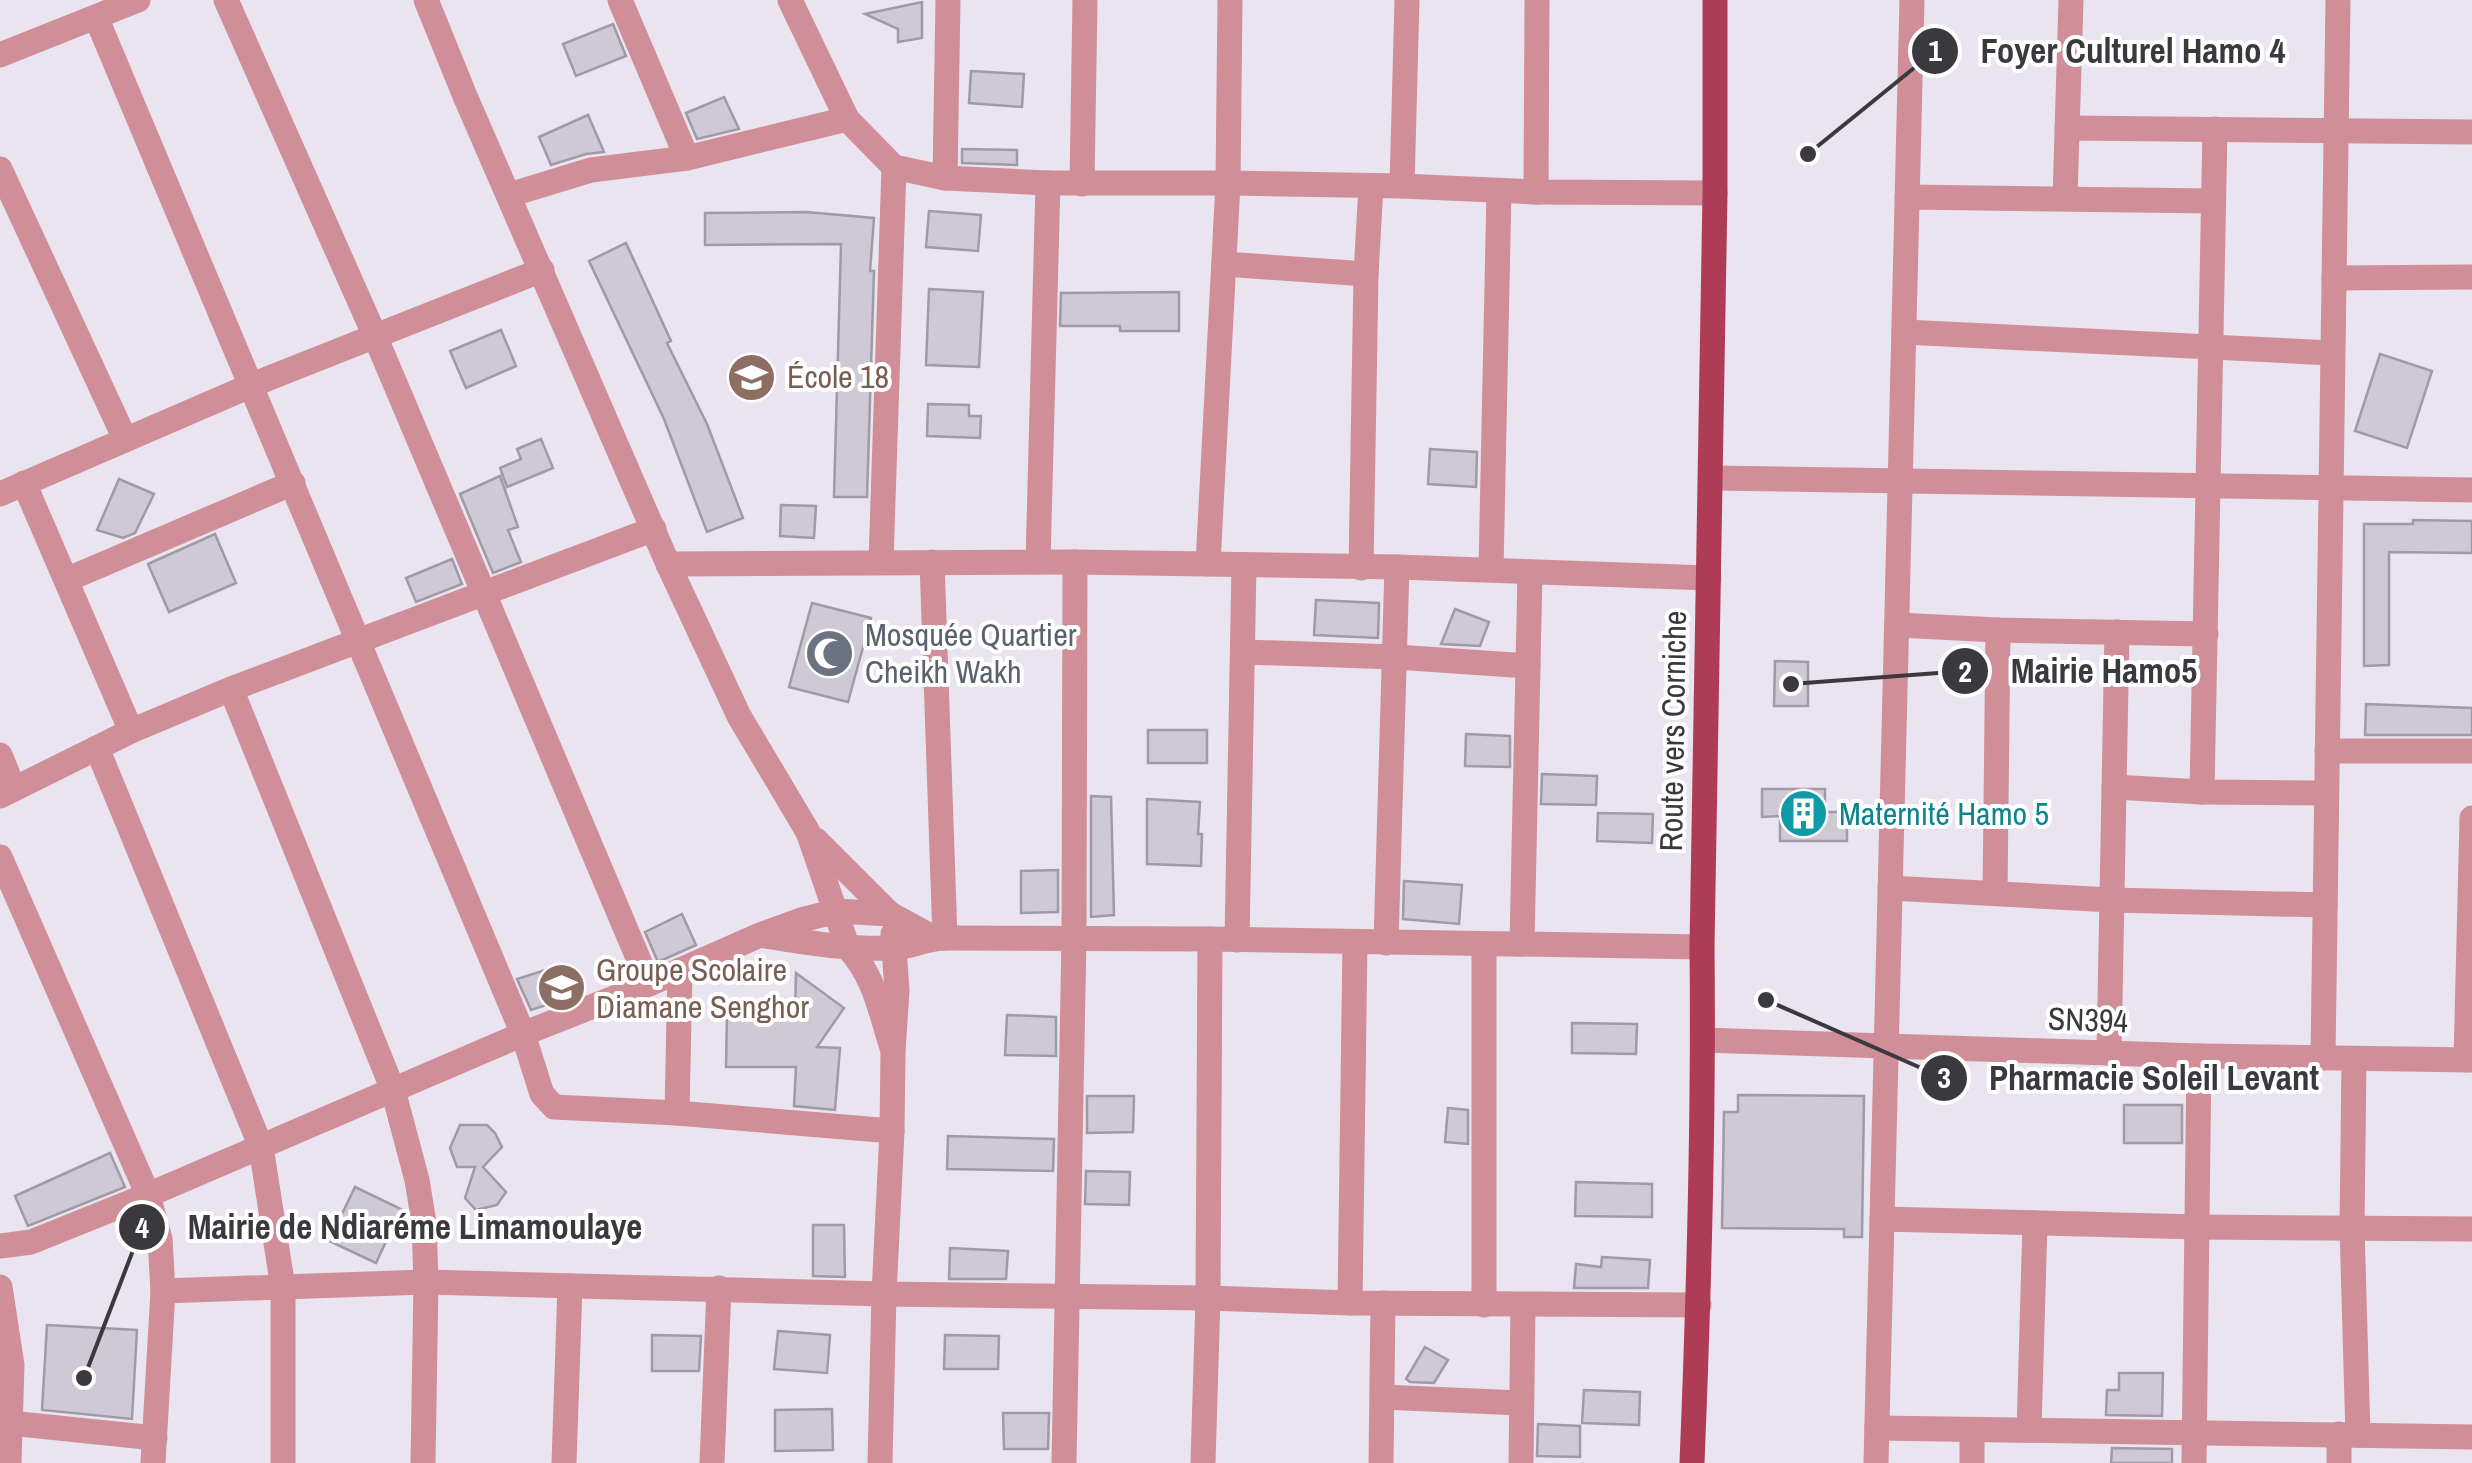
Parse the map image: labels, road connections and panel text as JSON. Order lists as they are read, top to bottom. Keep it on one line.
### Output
{"streets":{"main road":["Route vers Corniche"],"street":["SN394"]},"crossings":[["Route vers Corniche","SN394"]],"places":{"other":["Foyer Culturel Hamo 4","Mairie Hamo5","Pharmacie Soleil Levant","Mairie de Ndiaréme Limamoulaye"],"school or university":["École 18","Groupe Scolaire Diamane Senghor"],"mosque":["Mosquée Quartier Cheikh Wakh"],"building":["Maternité Hamo 5"]}}
